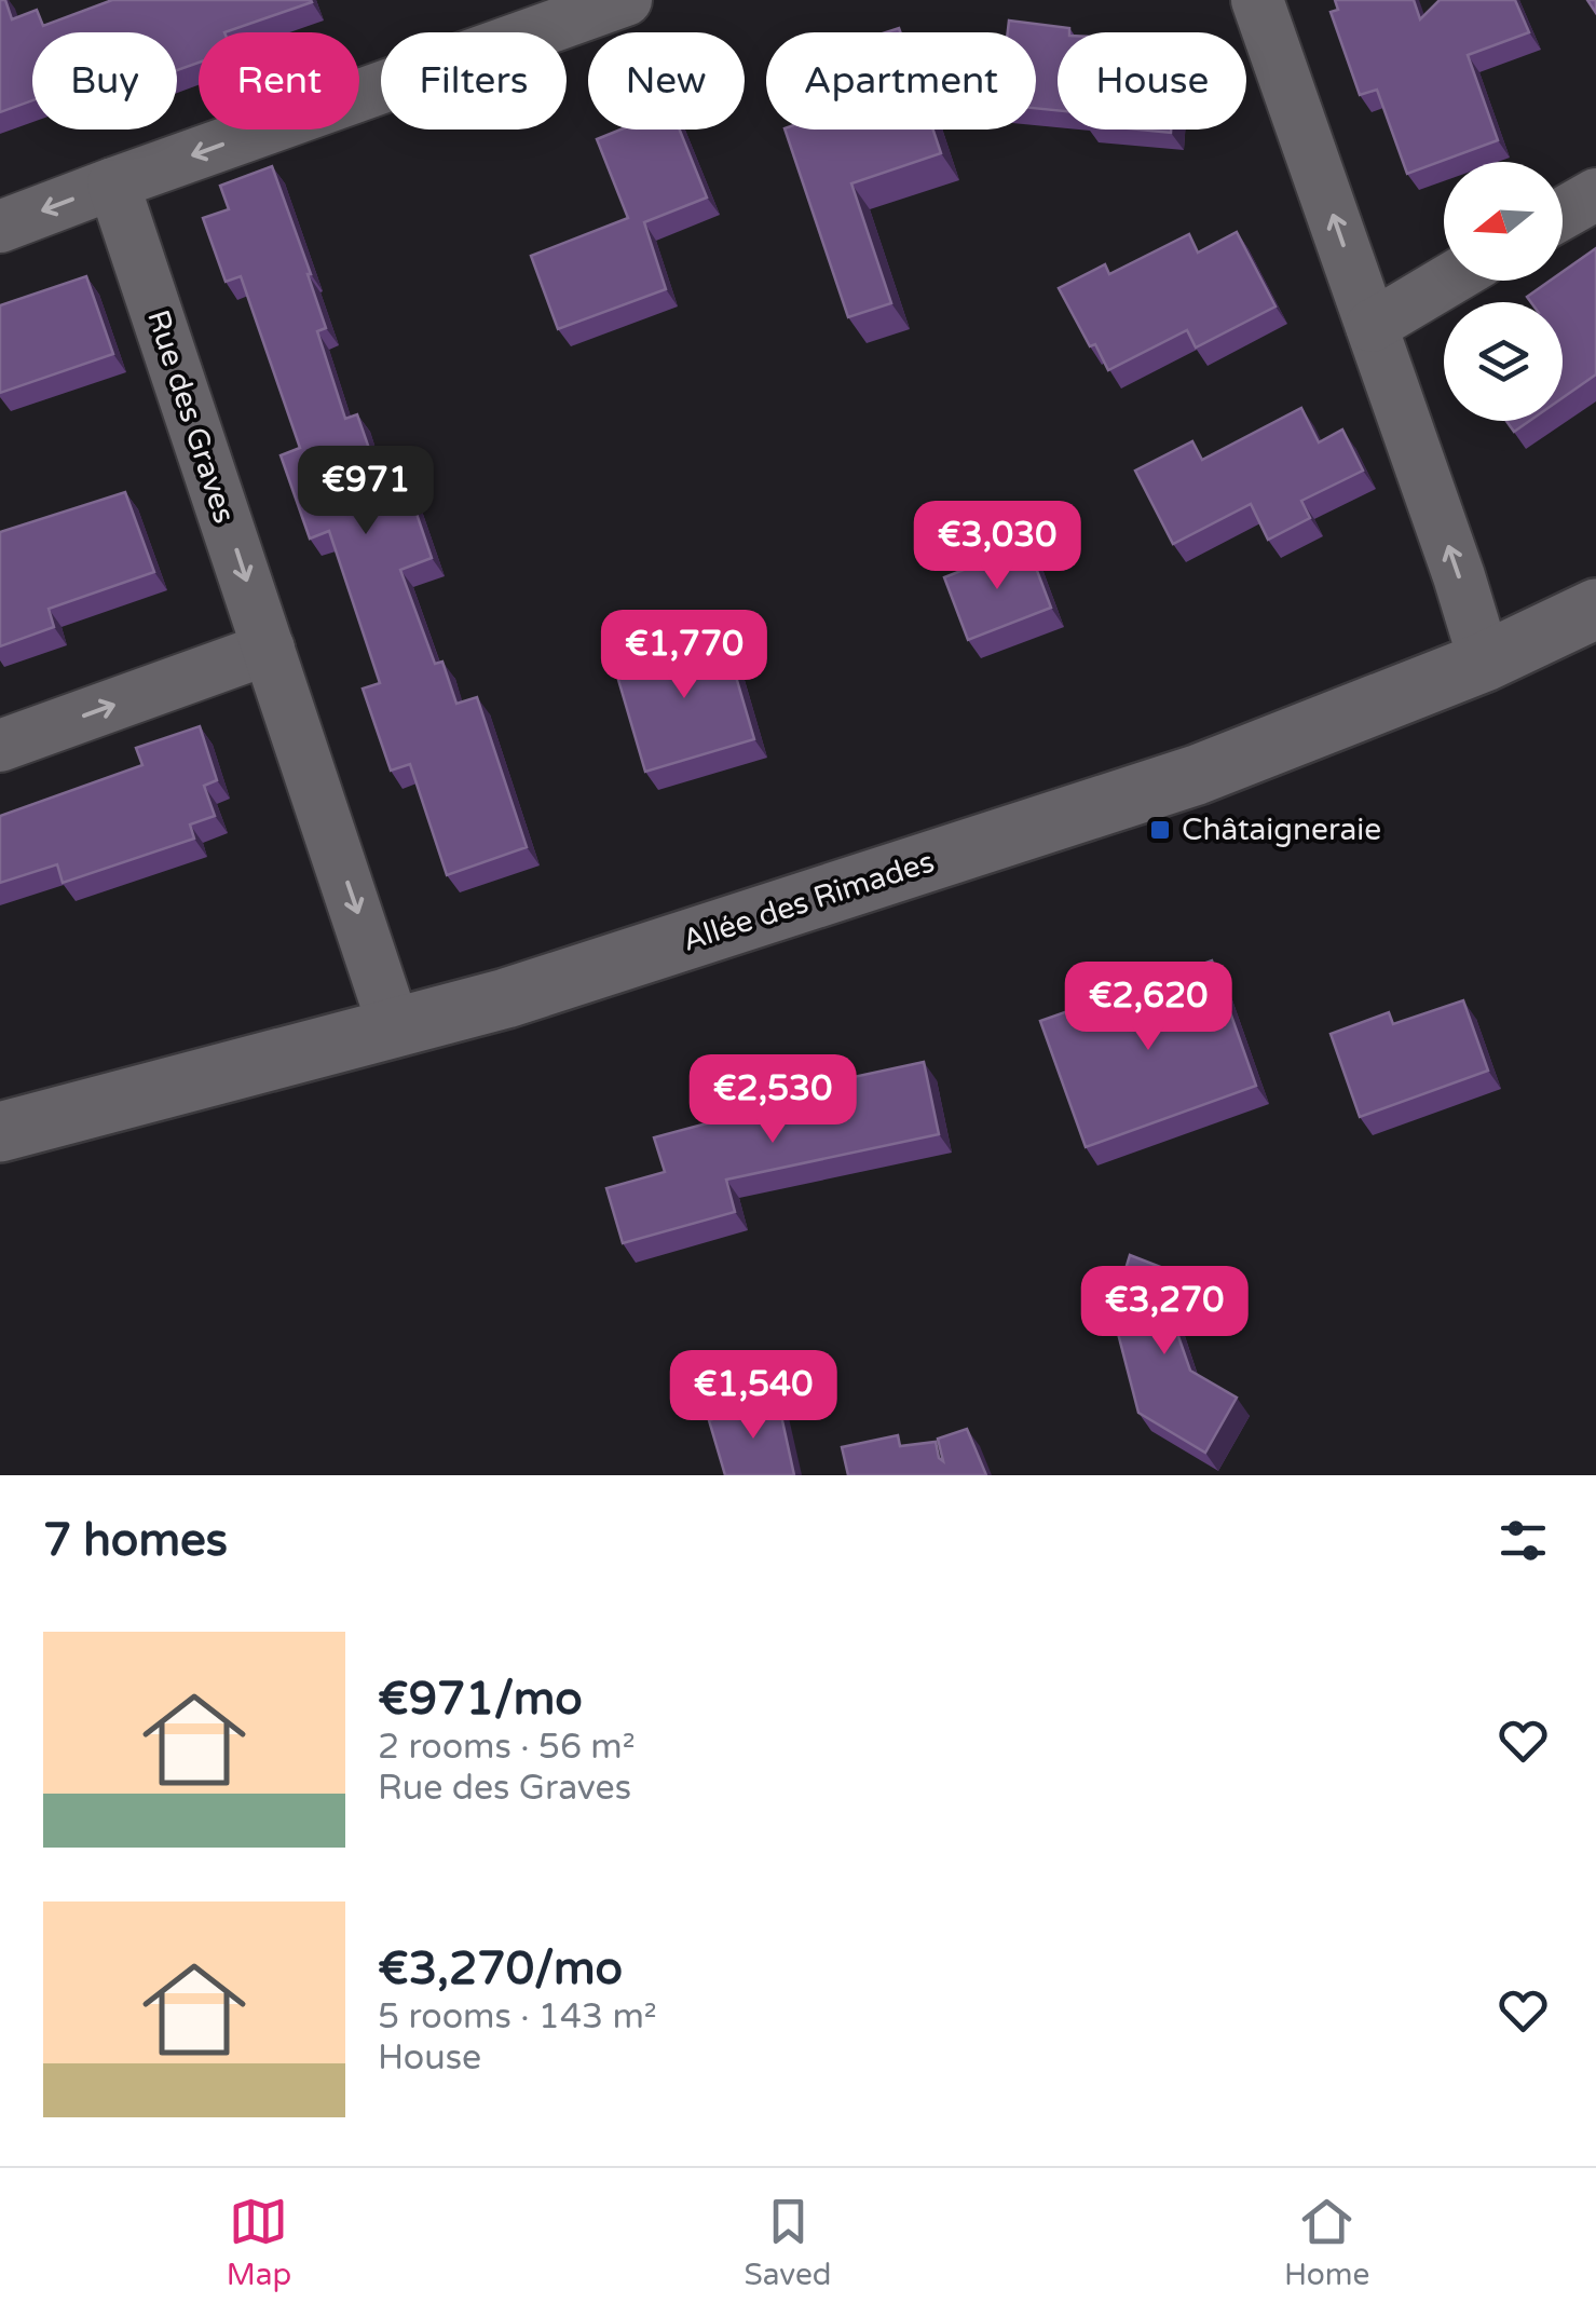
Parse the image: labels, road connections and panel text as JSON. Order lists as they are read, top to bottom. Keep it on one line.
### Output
{"streets":{"main road":["Allée des Rimades"],"street":["Rue des Graves"]},"crossings":[["Rue des Graves","Allée des Rimades"]],"one_way":["Rue des Graves"],"places":{"transit":["Châtaigneraie"]},"north":"left","page":{"chip":["Buy","Rent","Filters","New","Apartment","House"],"price":["€971","€3,030","€1,770","€2,620","€2,530","€3,270","€1,540"],"heading":"7 homes","list":[{"name":"€971/mo","note":"2 rooms · 56 m² · Rue des Graves"},{"name":"€3,270/mo","note":"5 rooms · 143 m² · House"}],"tabs":["Map","Saved","Home"]}}
